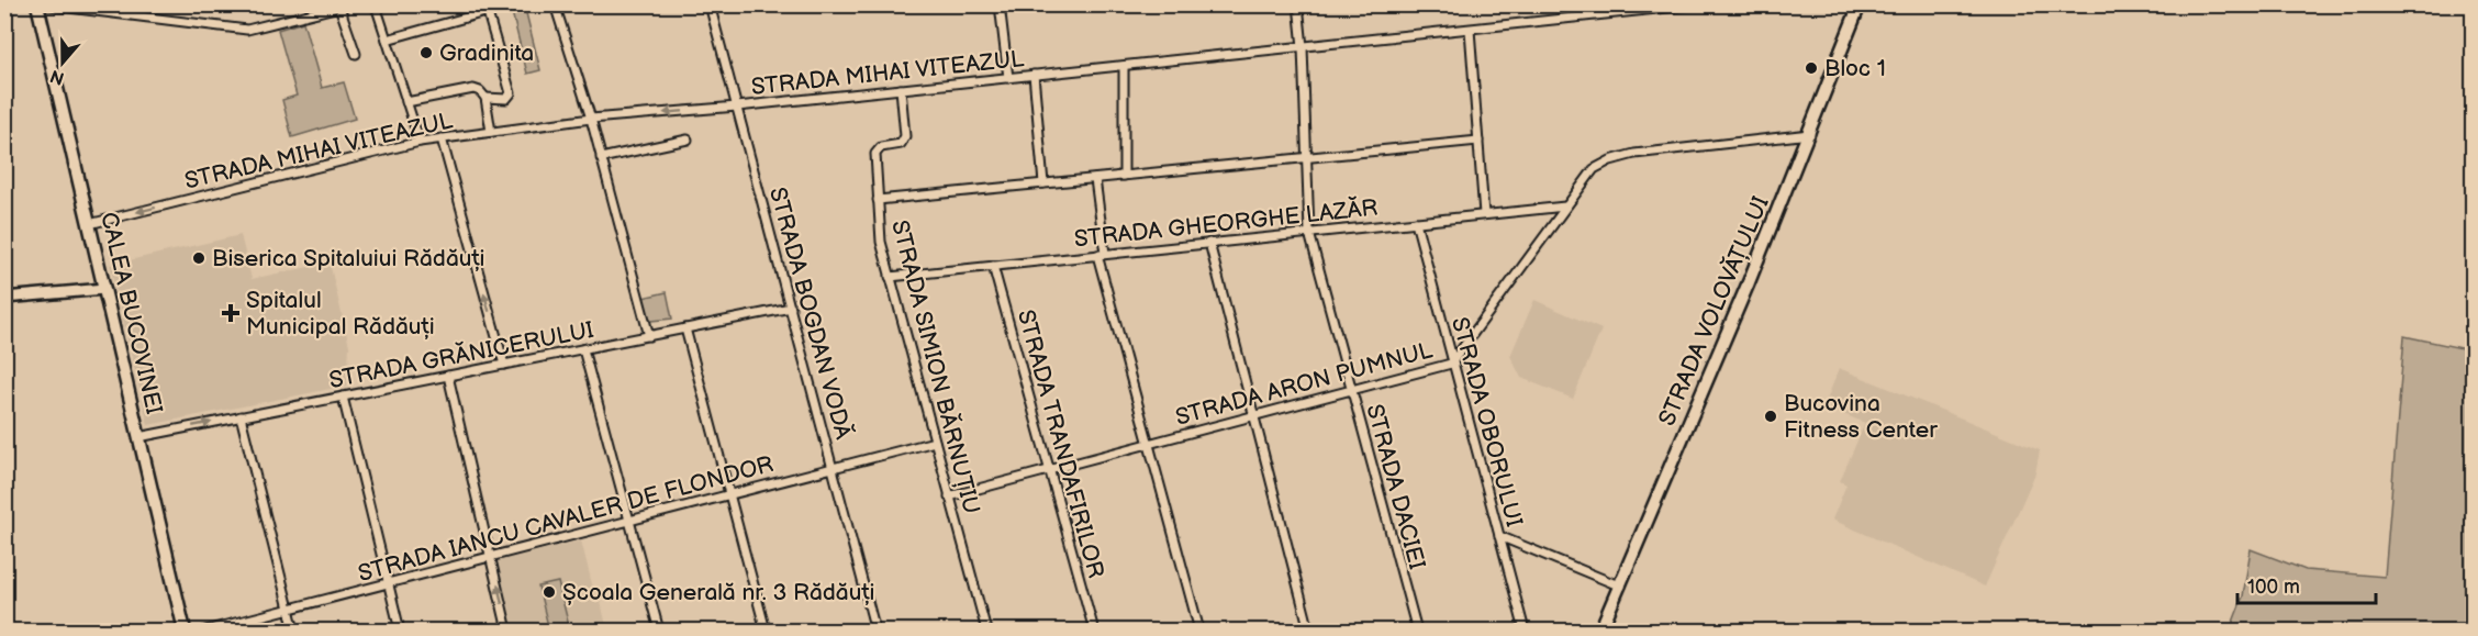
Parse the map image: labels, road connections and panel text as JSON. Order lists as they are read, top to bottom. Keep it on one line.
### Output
{"streets":{"main road":["STRADA VOLOVĂȚULUI","CALEA BUCOVINEI"],"street":["STRADA MIHAI VITEAZUL","STRADA GHEORGHE LAZĂR","STRADA BOGDAN VODĂ","STRADA GRĂNICERULUI","STRADA SIMION BĂRNUȚIU","STRADA ARON PUMNUL","STRADA OBORULUI","STRADA TRANDAFIRILOR","STRADA DACIEI","STRADA IANCU CAVALER DE FLONDOR"]},"crossings":[["STRADA MIHAI VITEAZUL","CALEA BUCOVINEI"],["STRADA MIHAI VITEAZUL","STRADA BOGDAN VODĂ"],["STRADA MIHAI VITEAZUL","STRADA SIMION BĂRNUȚIU"],["STRADA MIHAI VITEAZUL","STRADA DACIEI"],["STRADA GHEORGHE LAZĂR","STRADA SIMION BĂRNUȚIU"],["STRADA GHEORGHE LAZĂR","STRADA ARON PUMNUL"],["STRADA GHEORGHE LAZĂR","STRADA OBORULUI"],["STRADA GHEORGHE LAZĂR","STRADA TRANDAFIRILOR"],["STRADA GHEORGHE LAZĂR","STRADA DACIEI"],["STRADA VOLOVĂȚULUI","STRADA ARON PUMNUL"],["CALEA BUCOVINEI","STRADA GRĂNICERULUI"],["STRADA BOGDAN VODĂ","STRADA GRĂNICERULUI"],["STRADA BOGDAN VODĂ","STRADA IANCU CAVALER DE FLONDOR"],["STRADA SIMION BĂRNUȚIU","STRADA ARON PUMNUL"],["STRADA SIMION BĂRNUȚIU","STRADA IANCU CAVALER DE FLONDOR"],["STRADA ARON PUMNUL","STRADA OBORULUI"],["STRADA ARON PUMNUL","STRADA TRANDAFIRILOR"],["STRADA ARON PUMNUL","STRADA DACIEI"]],"places":{"other":["Gradinita","Bloc 1","Biserica Spitaluiui Rădăuți","Bucovina Fitness Center","Școala Generală nr. 3 Rădăuți"],"health":["Spitalul Municipal Rădăuți"]},"scale_bar":"100 m","north":"bottom"}
